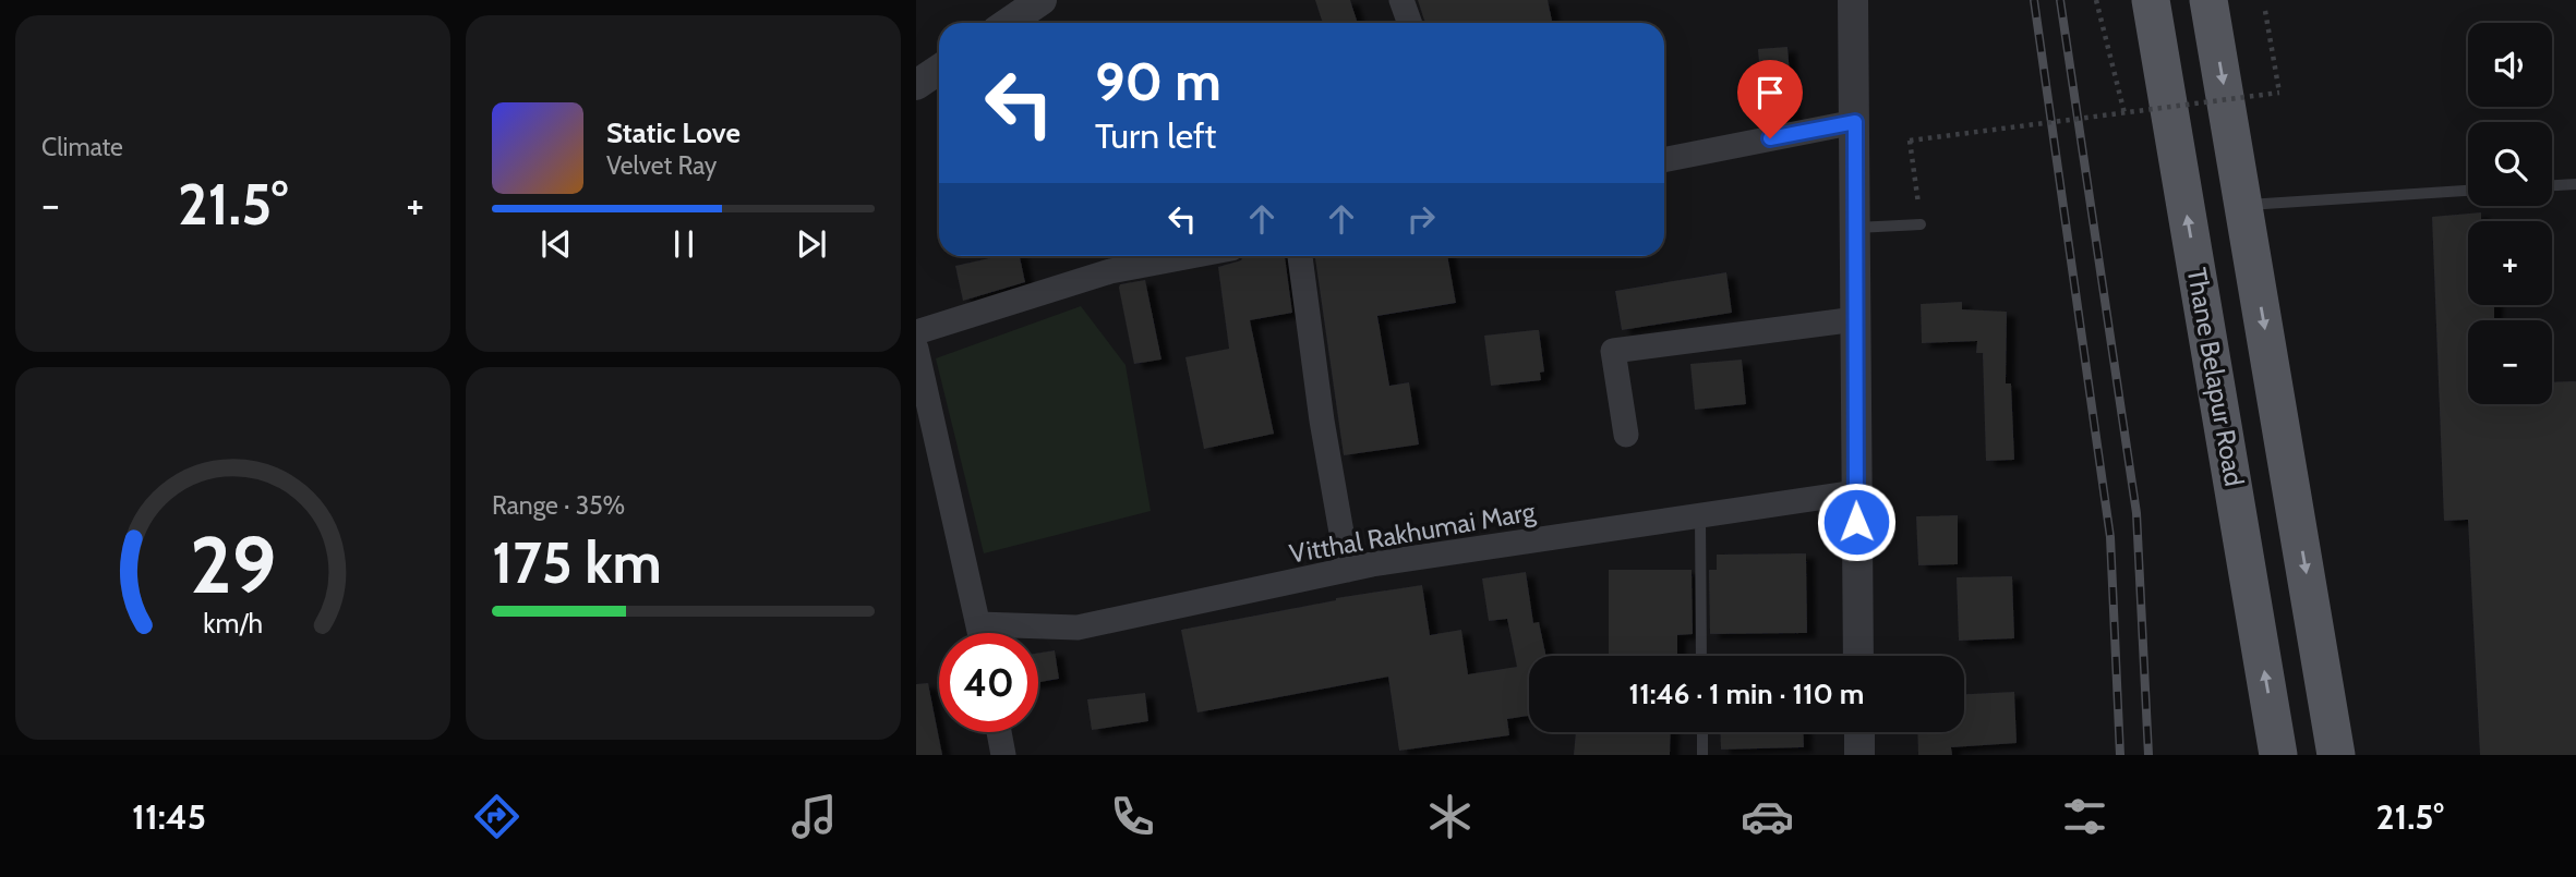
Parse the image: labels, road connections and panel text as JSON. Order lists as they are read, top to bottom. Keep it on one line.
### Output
{"streets":{"main road":["Thane Belapur Road"],"street":["Vitthal Rakhumai Marg"]},"page":{"tile":["Climate",["Range · 35%","175 km"]],"map_buttons":["+","−"],"turn":["90 m","Turn left"],"song":["Static Love","Velvet Ray"],"heat":["−","21.5°","+"],"limit":"40","trip":"11:46 · 1 min · 110 m","tabs":["11:45","21.5°"],"gauge":["29","km/h"]}}
